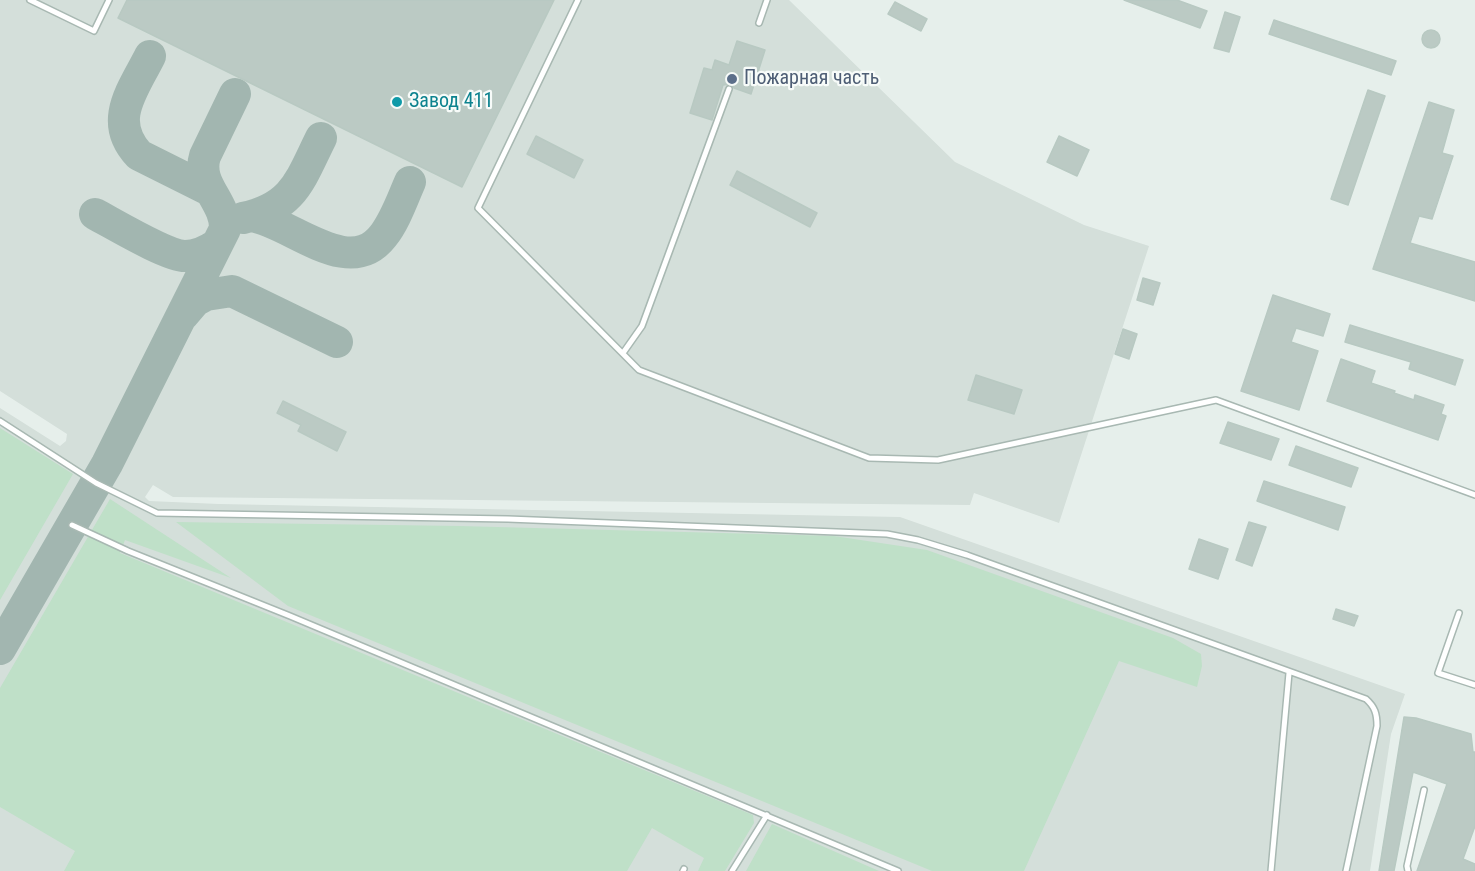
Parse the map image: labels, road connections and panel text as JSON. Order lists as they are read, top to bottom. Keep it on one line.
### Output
{"places":["Пожарная часть","Завод 411"]}
